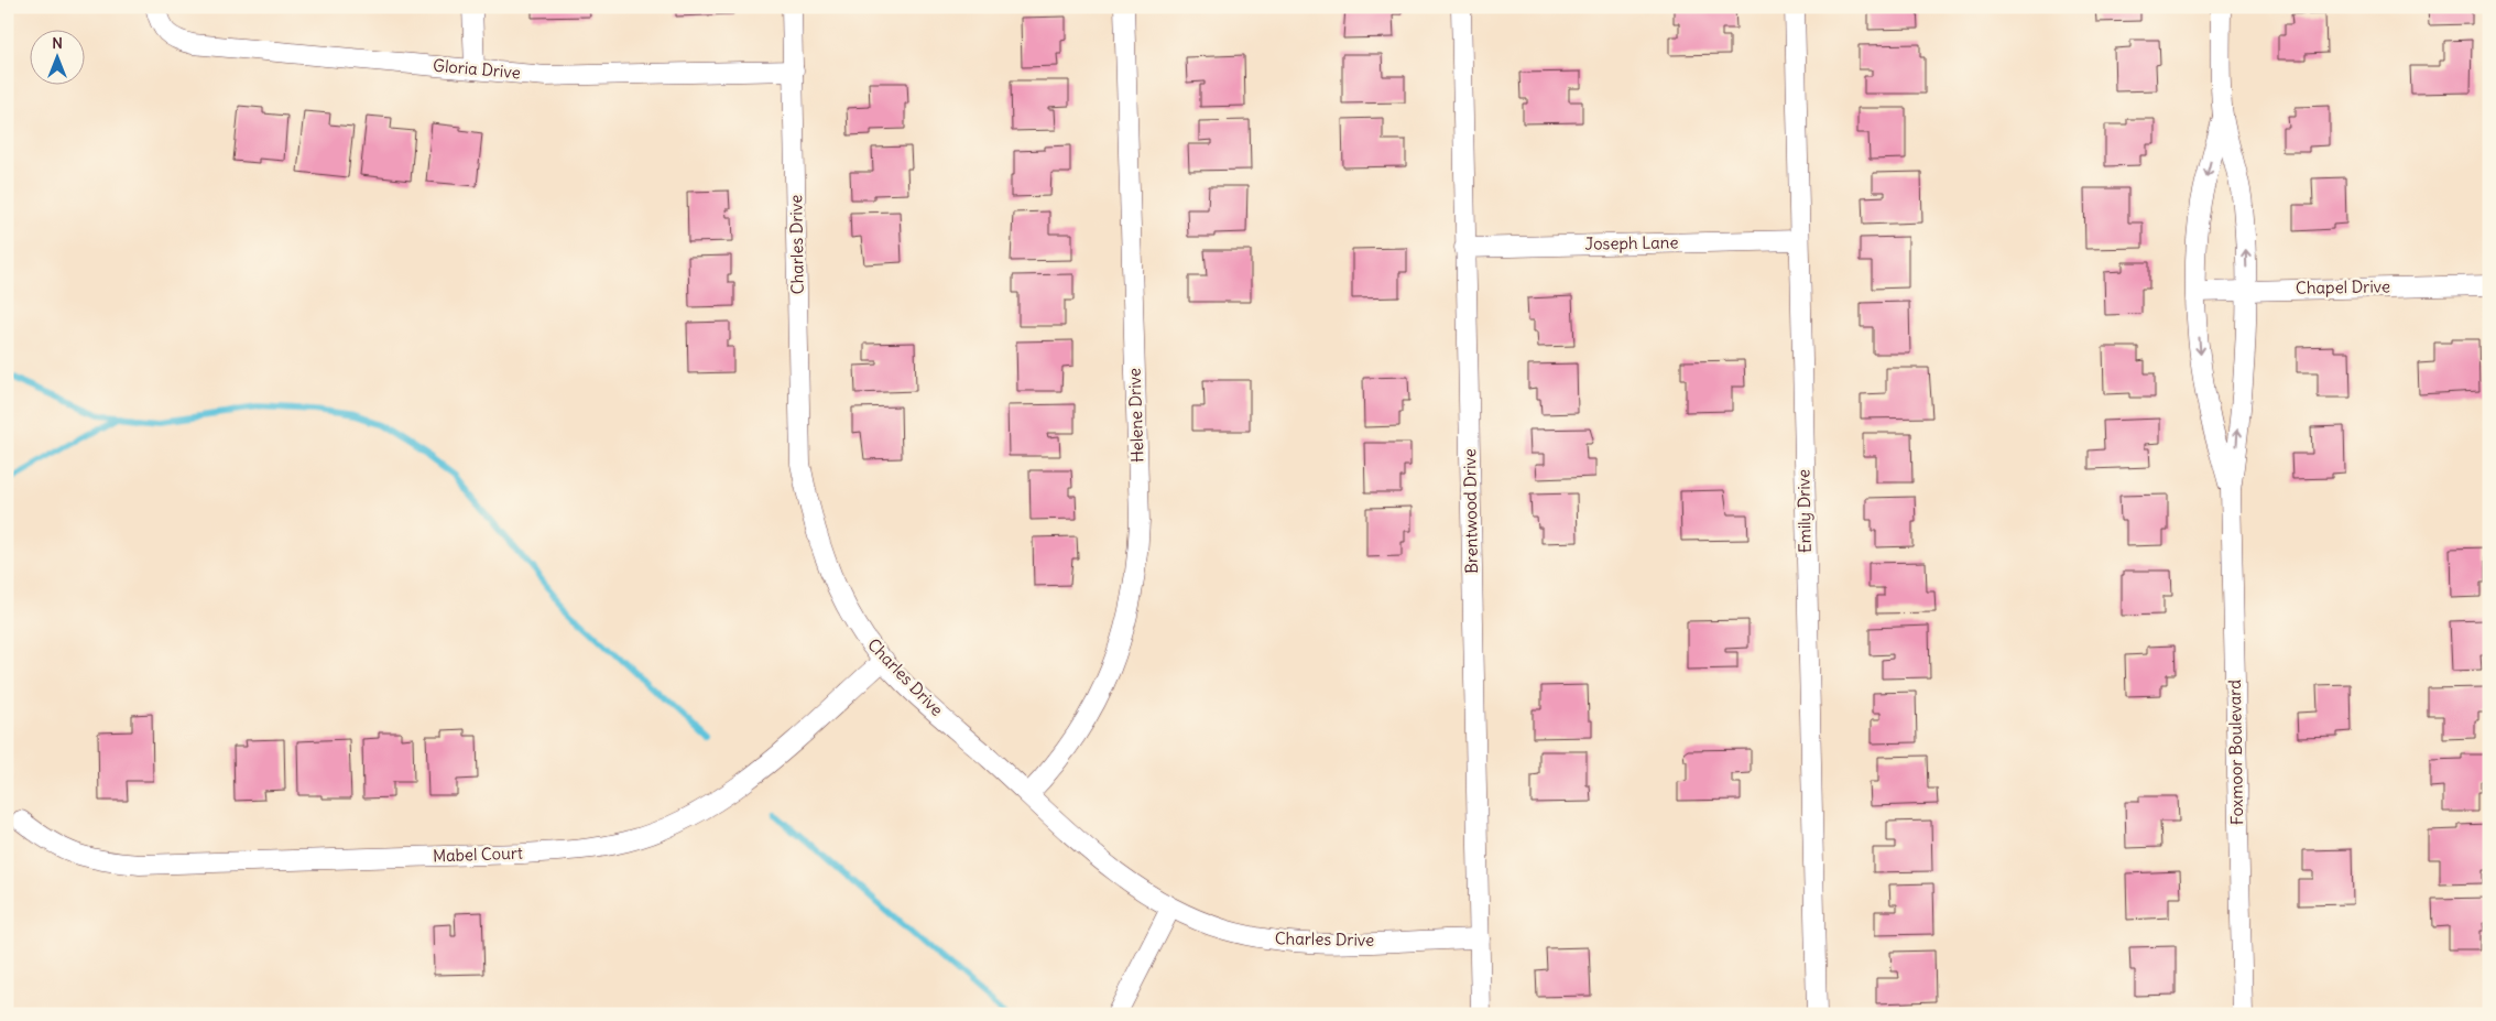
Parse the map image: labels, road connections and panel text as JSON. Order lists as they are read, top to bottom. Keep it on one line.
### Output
{"streets":{"street":["Gloria Drive","Joseph Lane","Charles Drive","Chapel Drive","Helene Drive","Brentwood Drive","Emily Drive","Foxmoor Boulevard","Mabel Court"]},"crossings":[["Gloria Drive","Charles Drive"],["Joseph Lane","Brentwood Drive"],["Joseph Lane","Emily Drive"],["Charles Drive","Helene Drive"],["Charles Drive","Brentwood Drive"],["Charles Drive","Mabel Court"],["Chapel Drive","Foxmoor Boulevard"]],"north":"top"}
